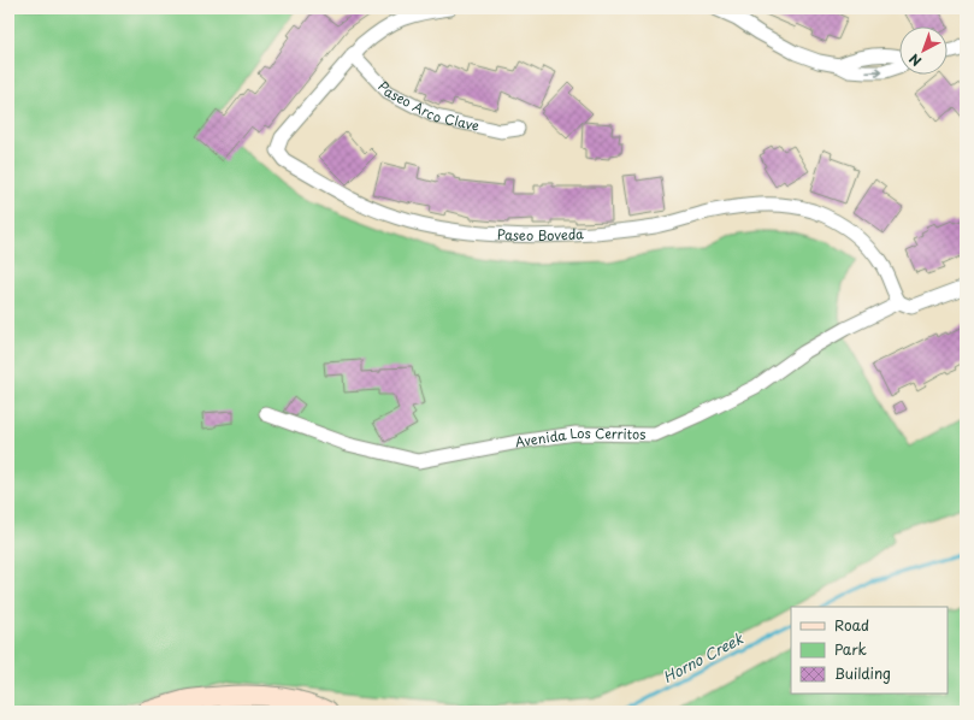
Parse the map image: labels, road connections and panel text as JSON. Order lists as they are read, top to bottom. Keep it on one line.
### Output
{"streets":{"street":["Paseo Arco Clave","Paseo Boveda","Avenida Los Cerritos"]},"crossings":[["Paseo Arco Clave","Paseo Boveda"],["Paseo Boveda","Avenida Los Cerritos"]],"water":["Horno Creek"],"legend":["Road","Park","Building"],"north":"bottom left"}
